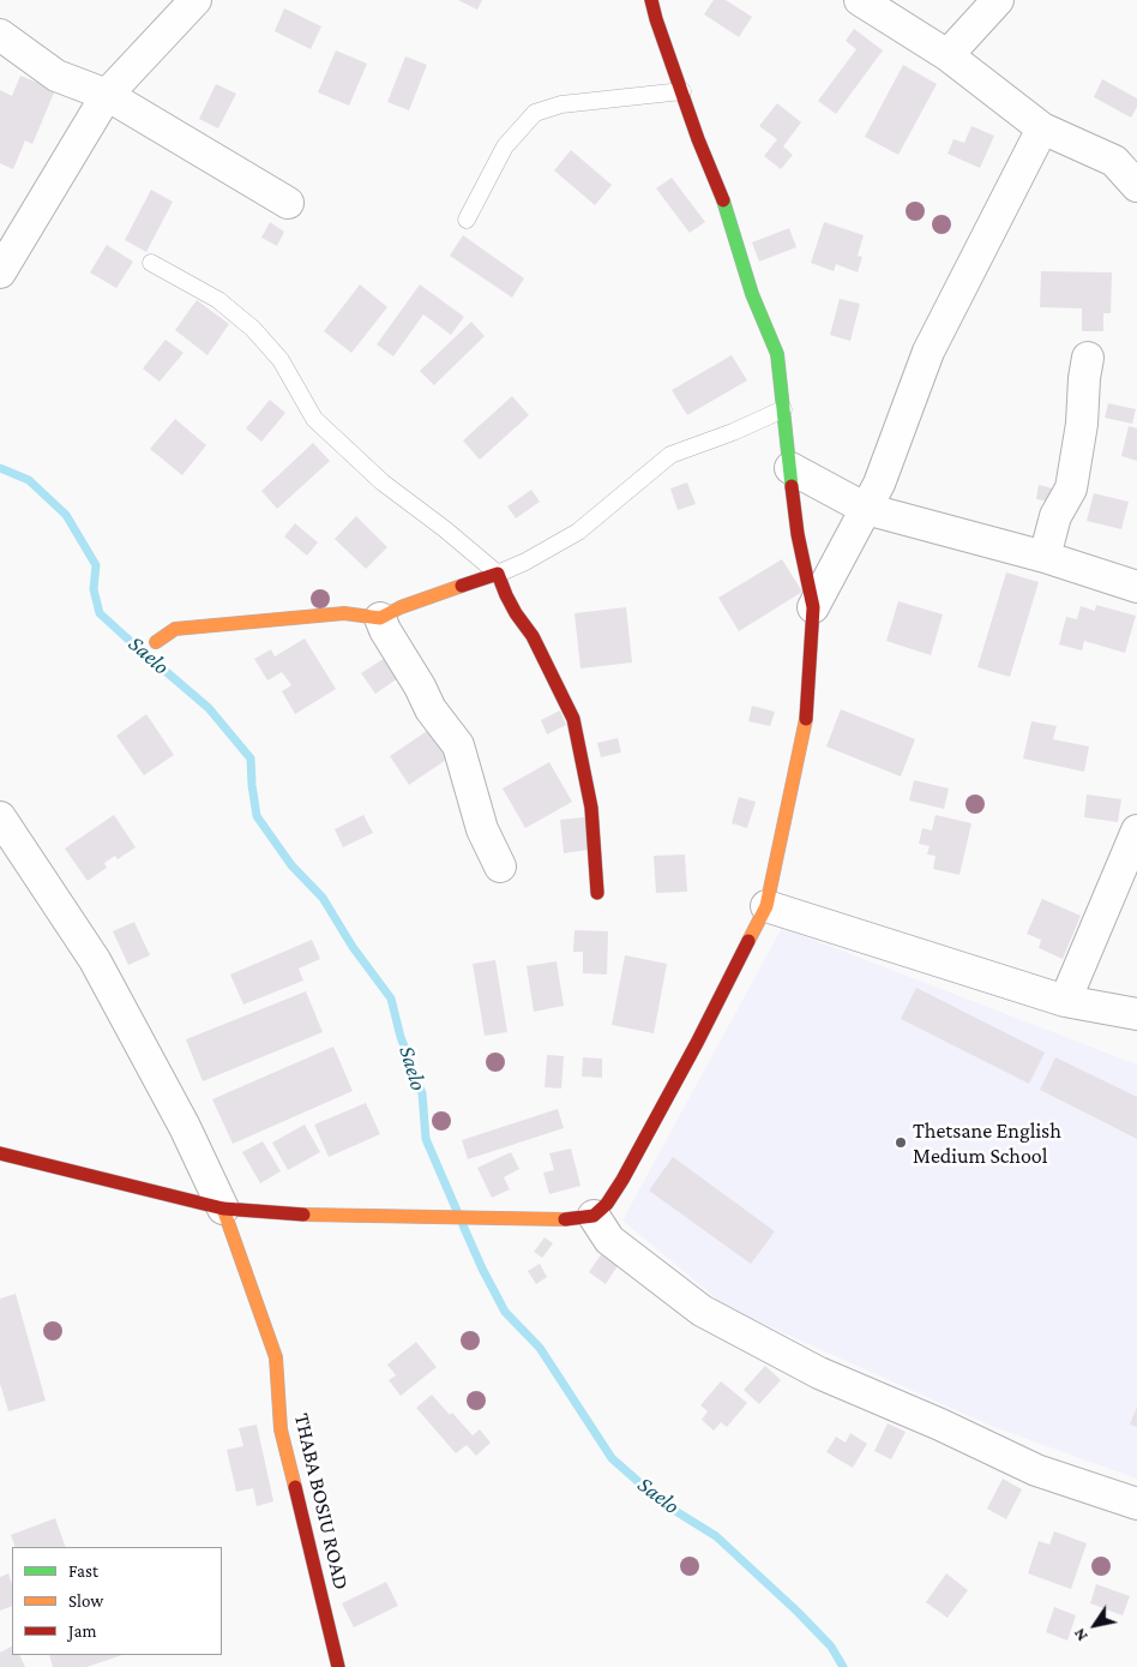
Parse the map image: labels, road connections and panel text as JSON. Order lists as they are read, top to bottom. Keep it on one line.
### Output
{"streets":{"street":["THABA BOSIU ROAD"]},"water":["Saelo"],"places":["Thetsane English Medium School"],"legend":["Fast","Slow","Jam"],"north":"bottom left"}
